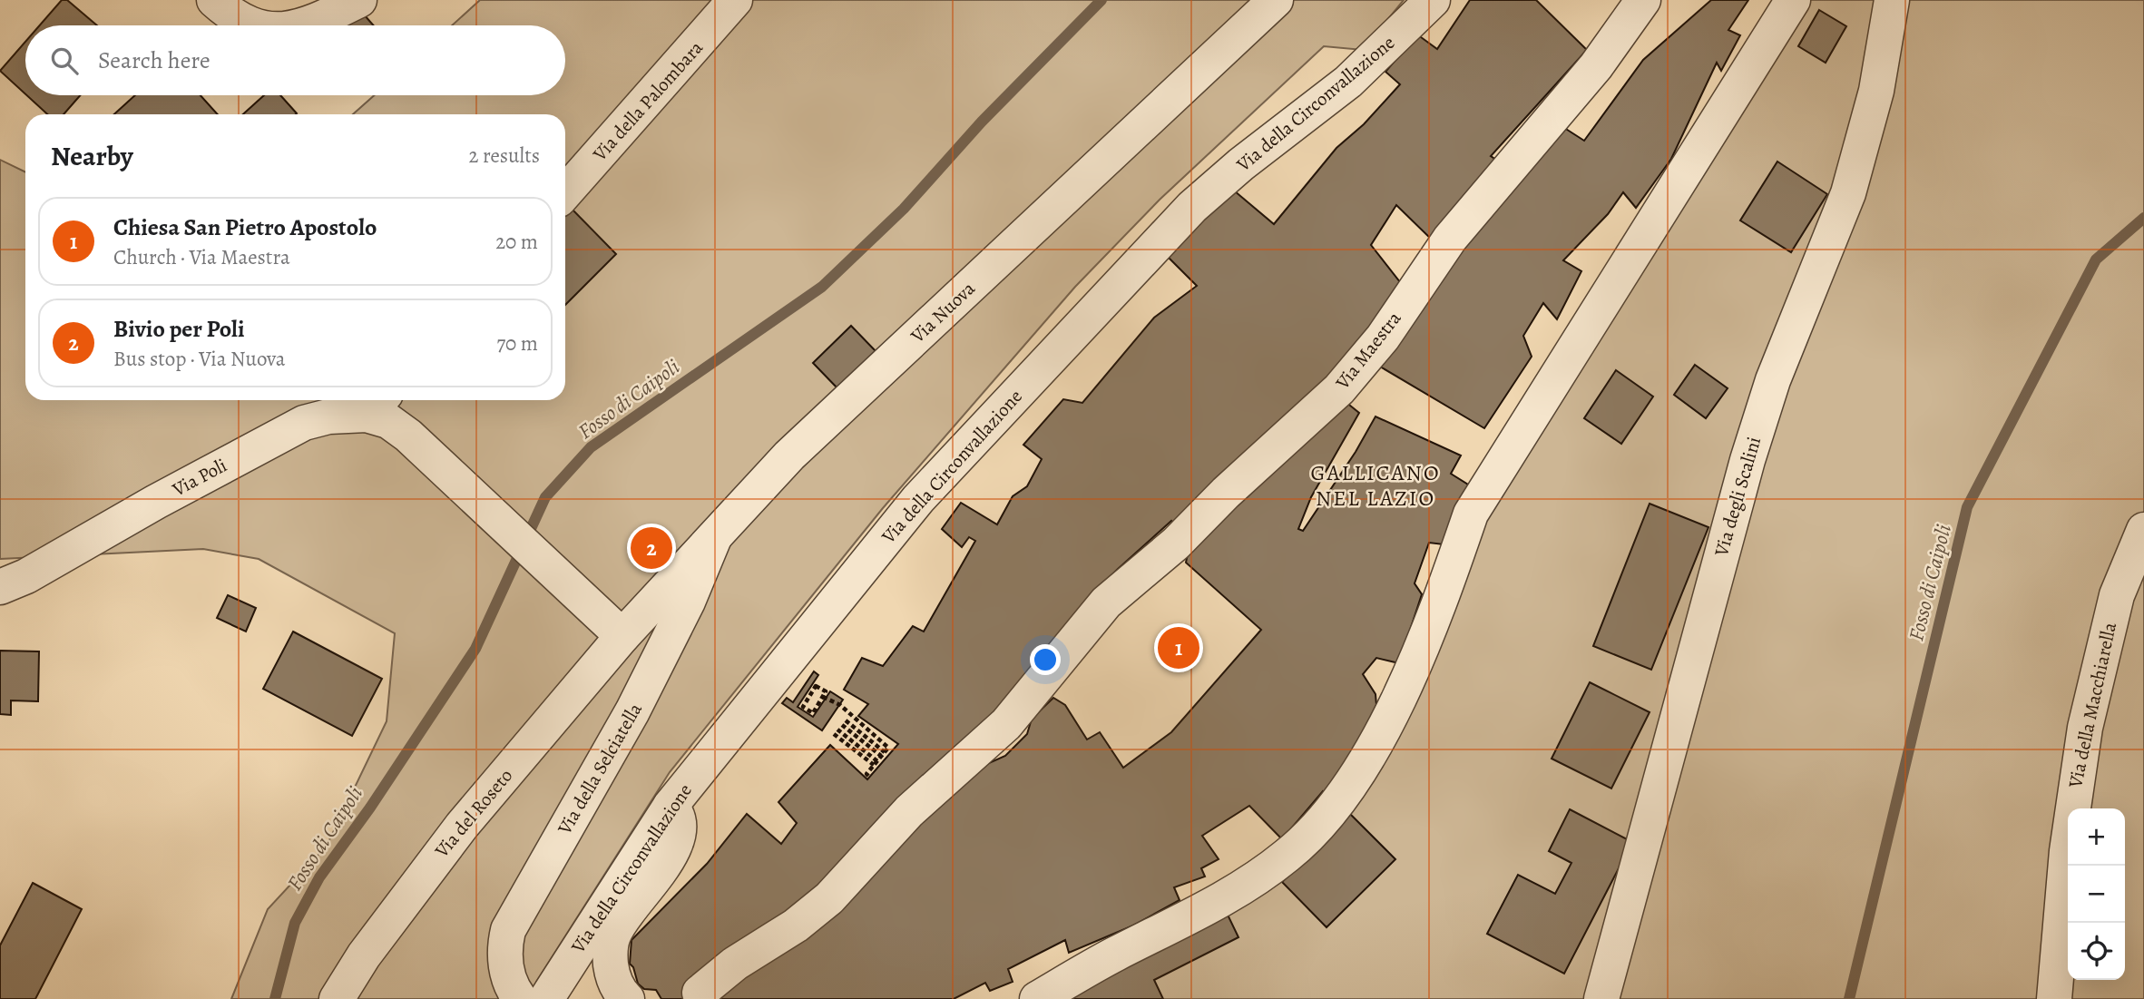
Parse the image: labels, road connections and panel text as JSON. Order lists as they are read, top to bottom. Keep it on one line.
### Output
{"streets":{"street":["Via della Palombara","Via della Circonvallazione","Via Nuova","Via Maestra","Via Poli","Via degli Scalini","Via della Macchiarella","Via della Selciatella","Via del Roseto"]},"crossings":[["Via Nuova","Via Poli"],["Via Nuova","Via della Selciatella"],["Via Nuova","Via del Roseto"],["Via Poli","Via del Roseto"]],"districts":["GALLICANO NEL LAZIO"],"water":["Fosso di Caipoli"],"page":{"search":"Search here","heading":["Nearby","2 results"],"list":[{"mark":"1","name":"Chiesa San Pietro Apostolo","note":"Church · Via Maestra","value":"20 m"},{"mark":"2","name":"Bivio per Poli","note":"Bus stop · Via Nuova","value":"70 m"}],"pins":["2","1"],"map_buttons":["+","−"]}}
